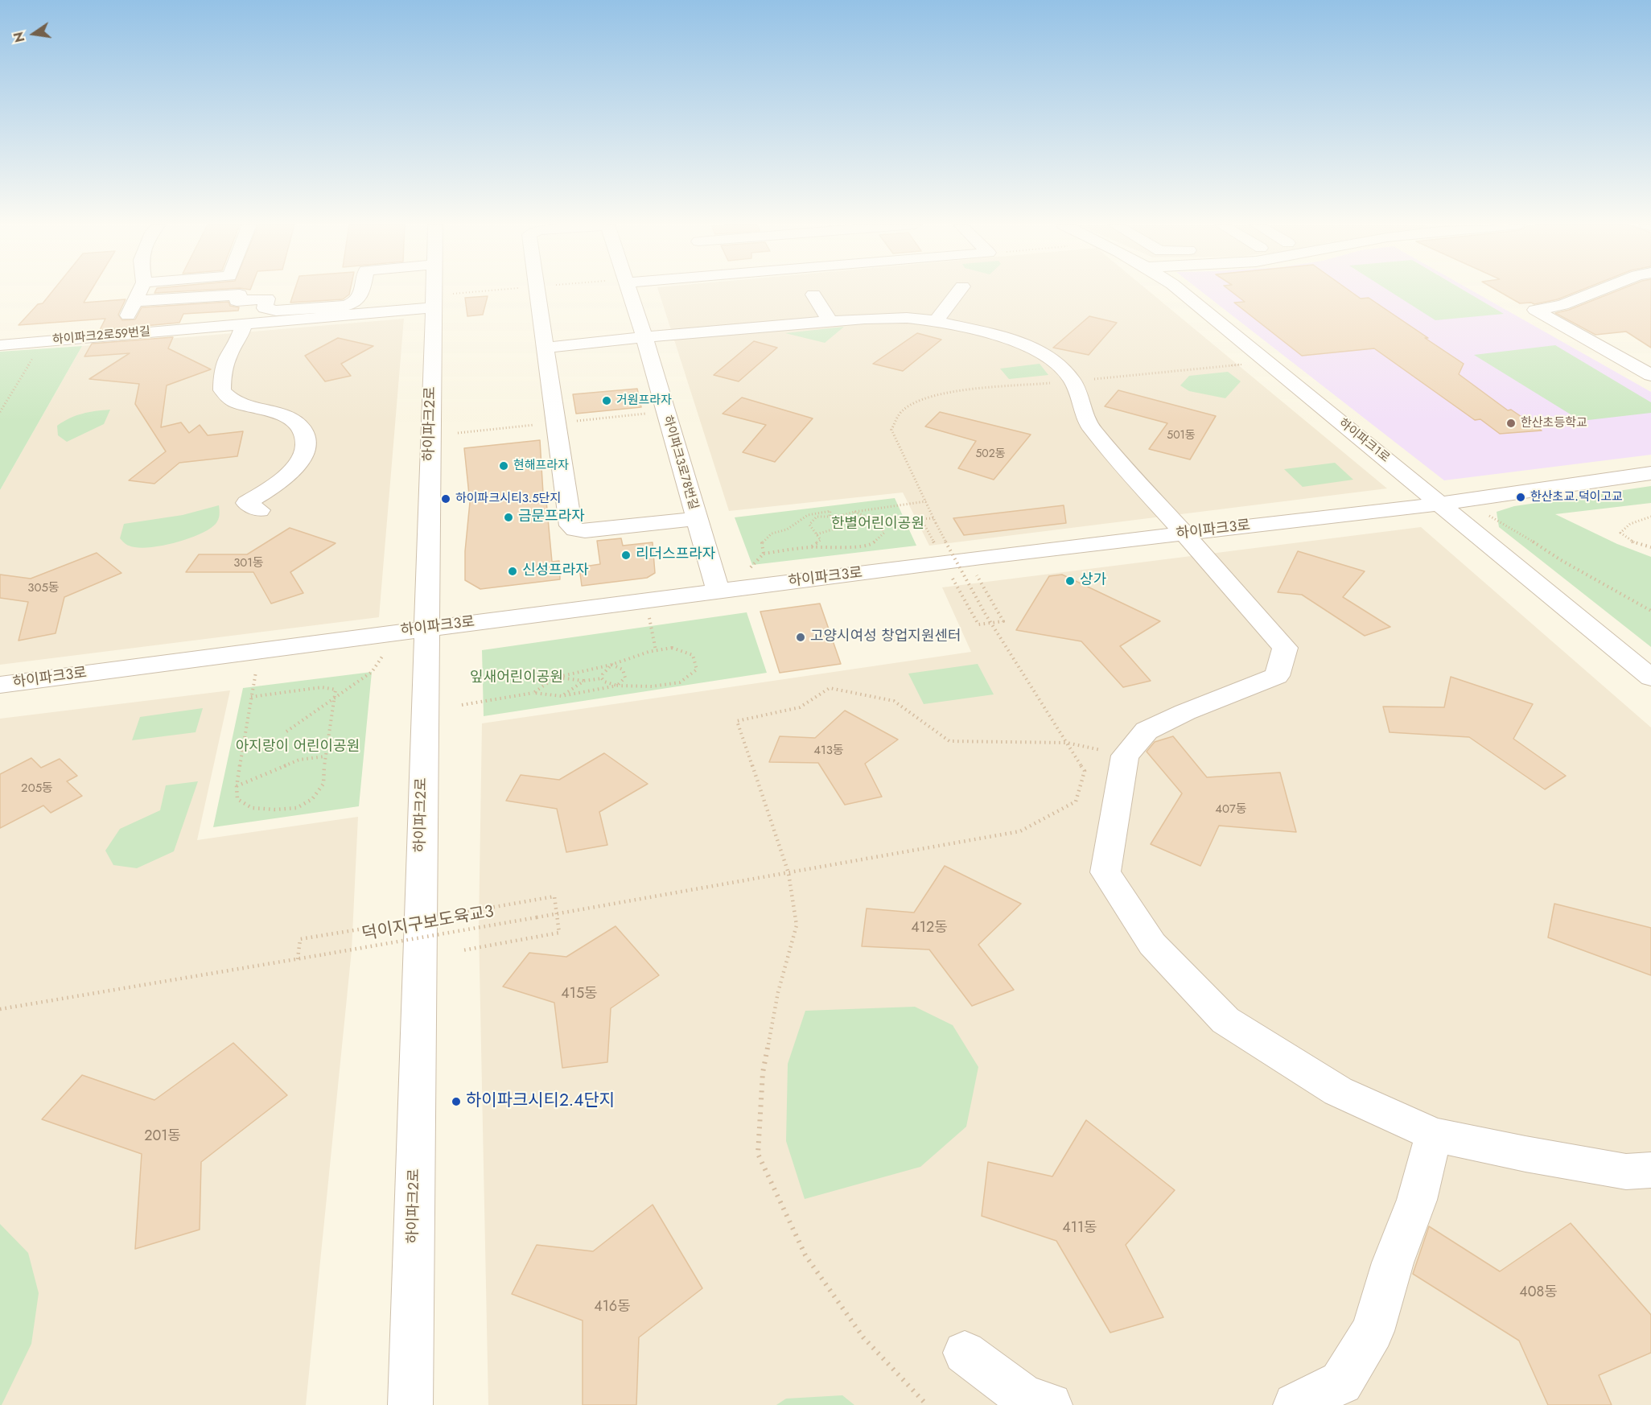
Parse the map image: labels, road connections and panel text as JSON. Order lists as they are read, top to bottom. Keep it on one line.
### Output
{"streets":{"street":["하이파크2로59번길","하이파크2로","하이파크1로","하이파크3로78번길","하이파크3로"],"path":["덕이지구보도육교3"]},"crossings":[["하이파크2로59번길","하이파크2로"],["하이파크2로","하이파크3로"],["하이파크1로","하이파크3로"],["하이파크3로78번길","하이파크3로"]],"parks":["한별어린이공원","잎새어린이공원","아지랑이 어린이공원"],"places":["거원프라자","한산초등학교","현해프라자","한산초교.덕이고교","하이파크시티3.5단지","금문프라자","리더스프라자","신성프라자","상가","고양시여성 창업지원센터","하이파크시티2.4단지"],"house_numbers":["501동","502동","301동","305동","413동","205동","407동","412동","415동","201동","411동","408동","416동"],"north":"left"}
